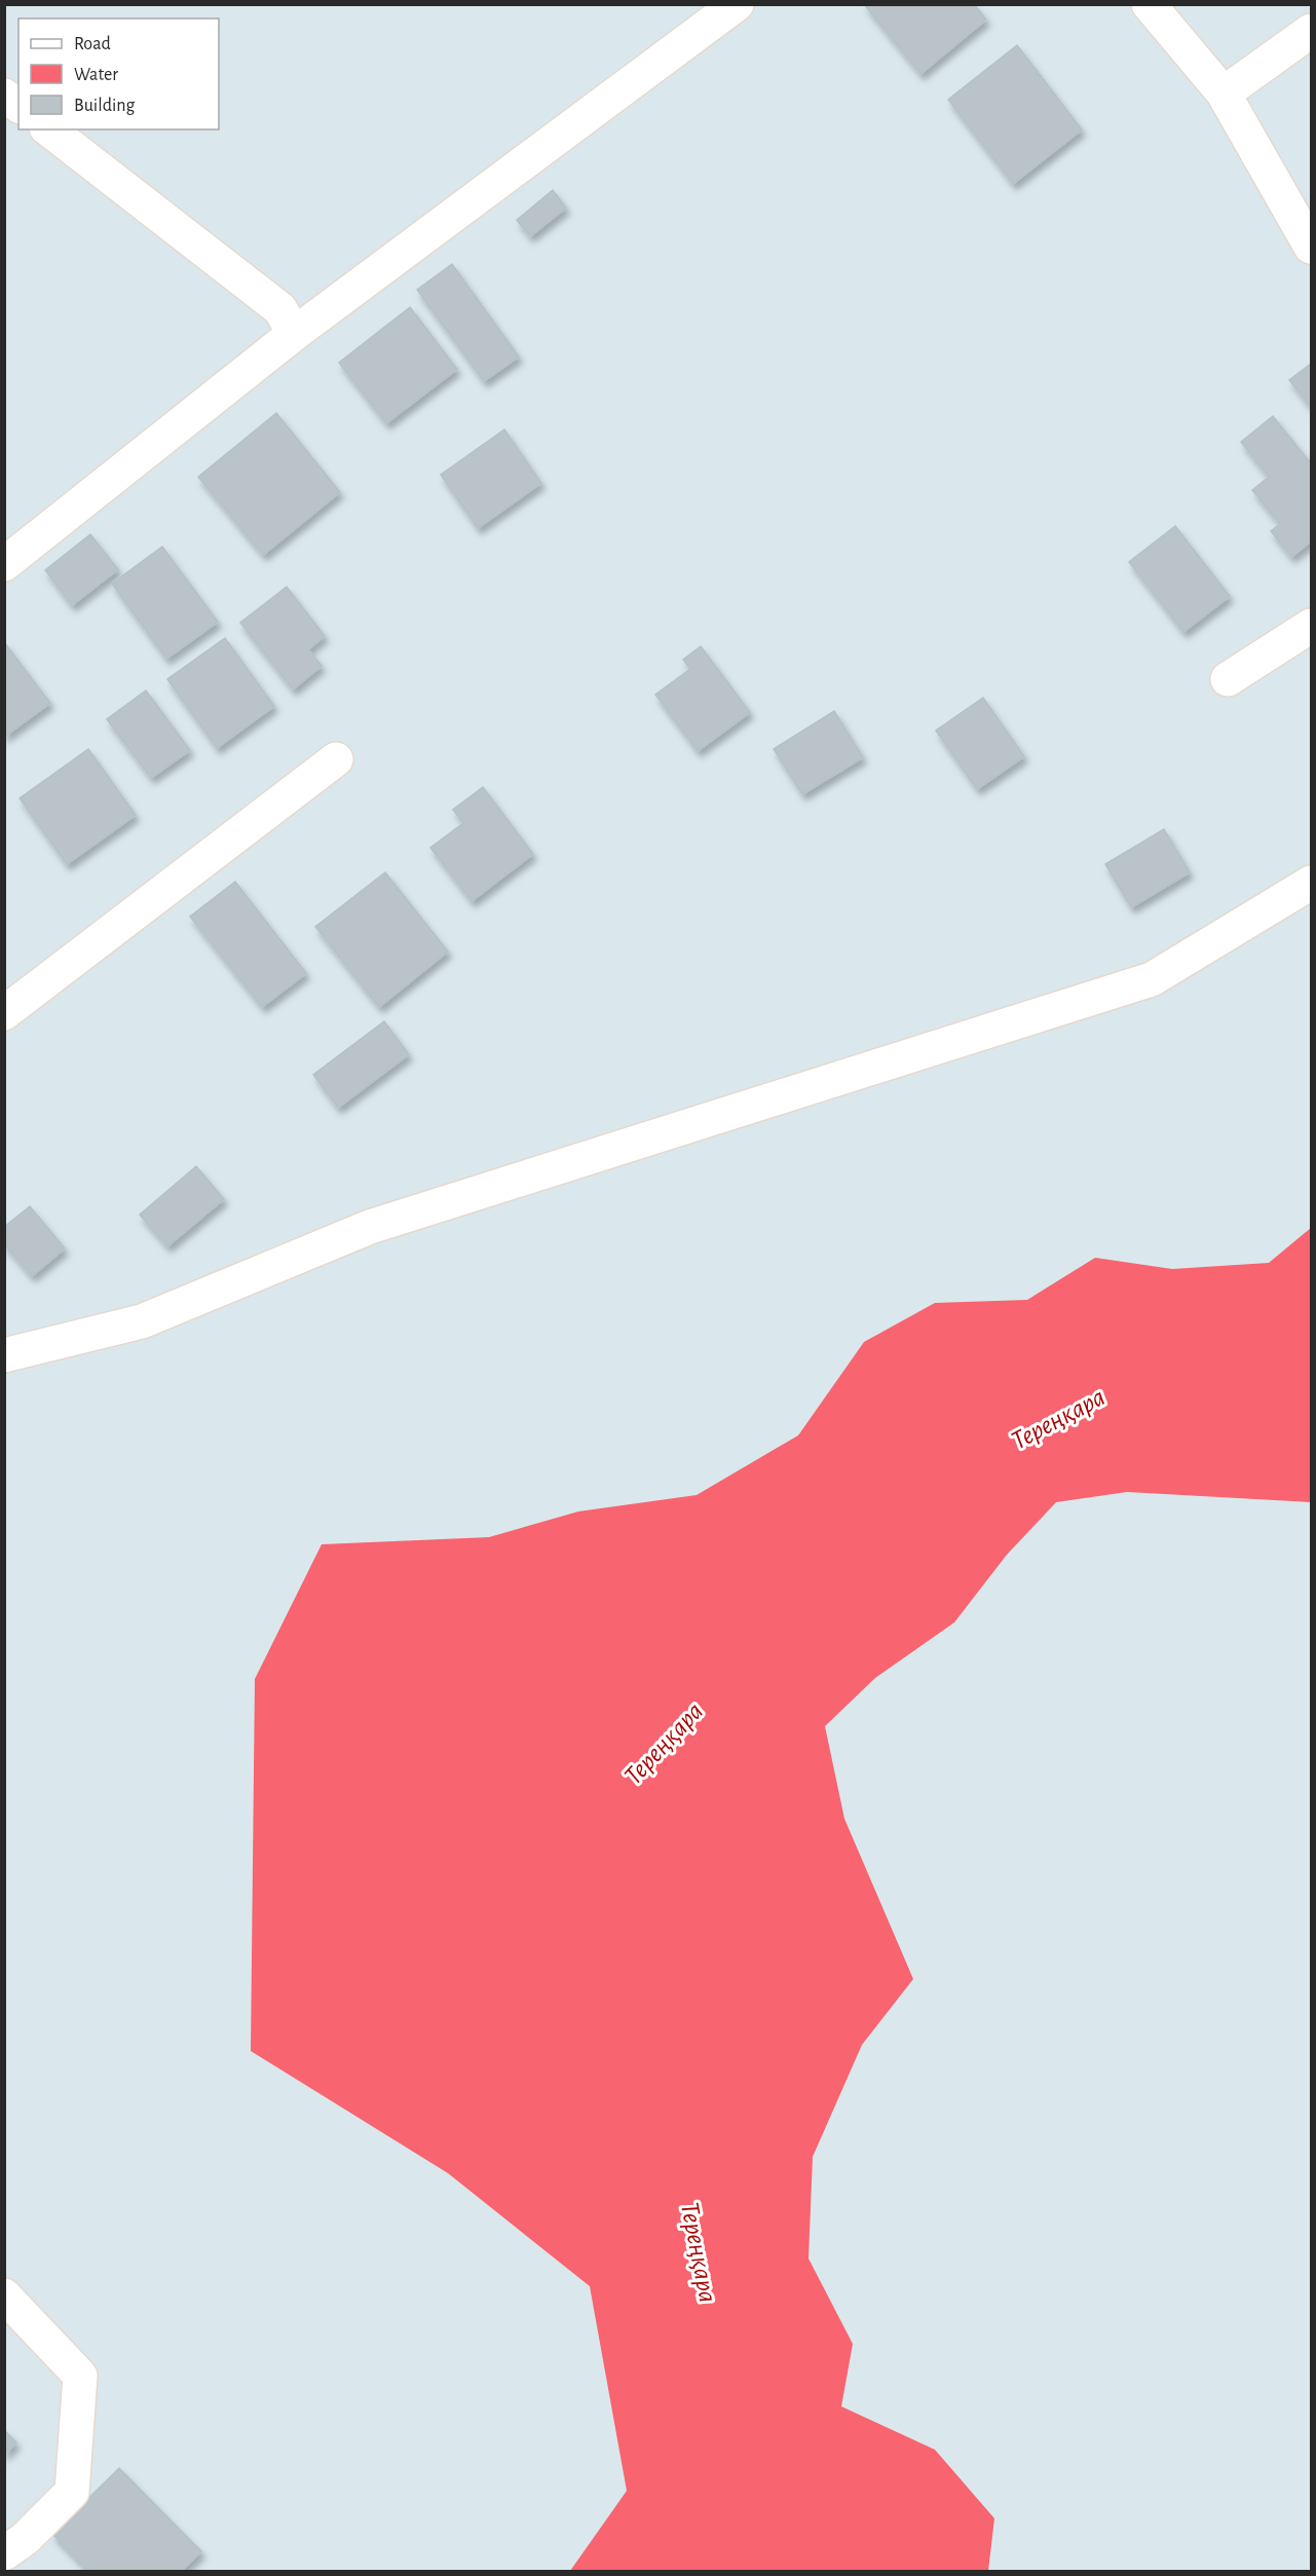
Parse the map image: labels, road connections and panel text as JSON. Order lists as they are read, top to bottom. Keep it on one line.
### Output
{"water":["Тереңқара"],"legend":["Road","Water","Building"]}
